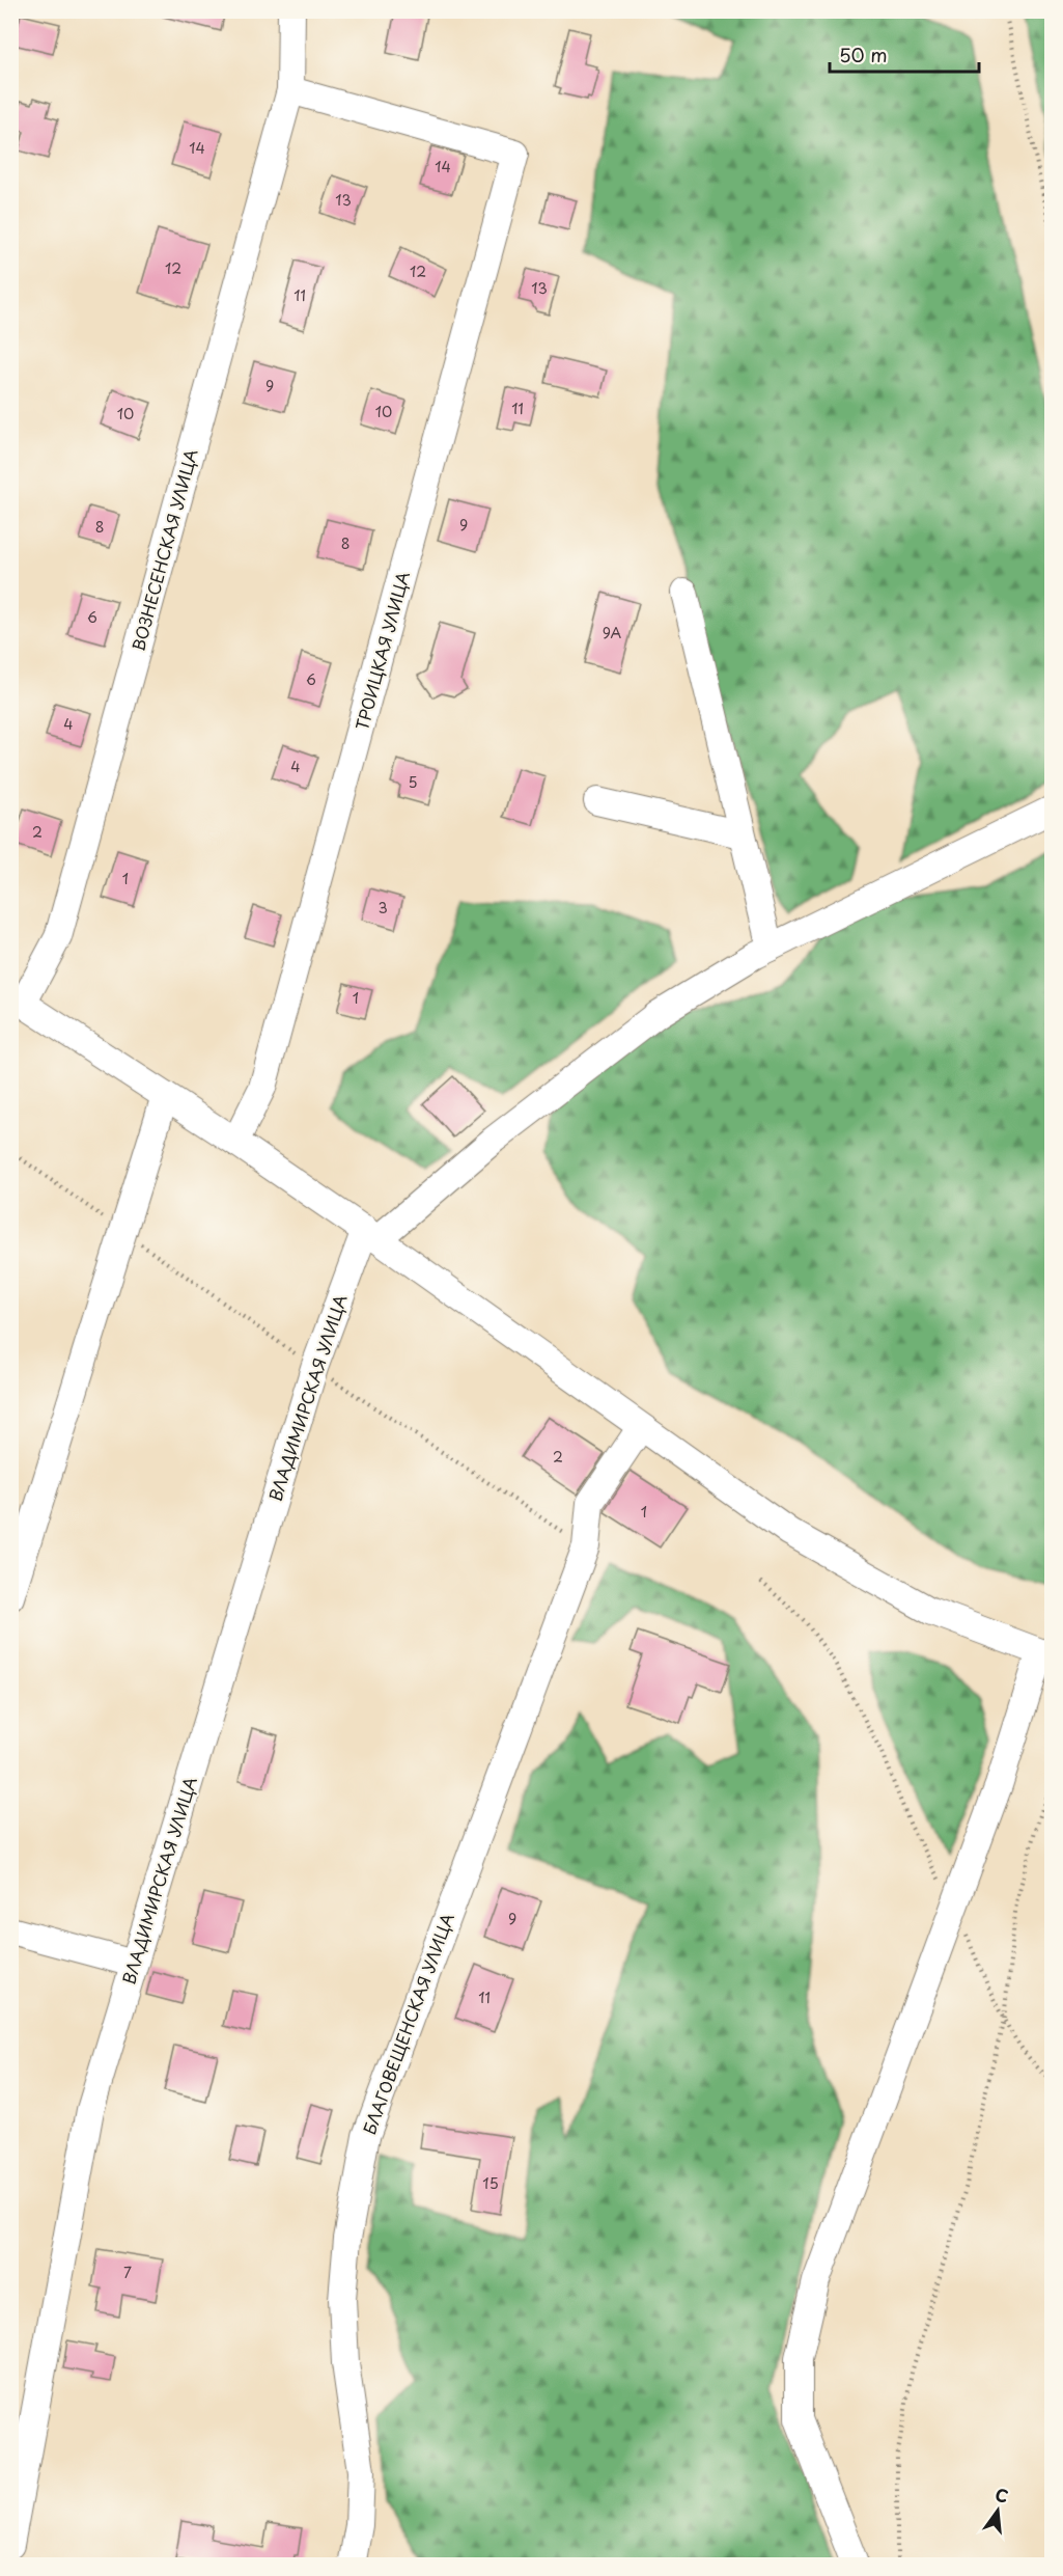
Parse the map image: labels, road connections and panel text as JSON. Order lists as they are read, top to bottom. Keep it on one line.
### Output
{"streets":{"street":["ВОЗНЕСЕНСКАЯ УЛИЦА","ТРОИЦКАЯ УЛИЦА","ВЛАДИМИРСКАЯ УЛИЦА","БЛАГОВЕЩЕНСКАЯ УЛИЦА"]},"crossings":[["ВОЗНЕСЕНСКАЯ УЛИЦА","ТРОИЦКАЯ УЛИЦА"]],"house_numbers":["14","14","13","12","12","13","11","9","11","10","10","9","8","8","6","9А","6","4","4","5","2","1","3","1","2","1","9","11","15","7"],"scale_bar":"50 m","north":"top"}
